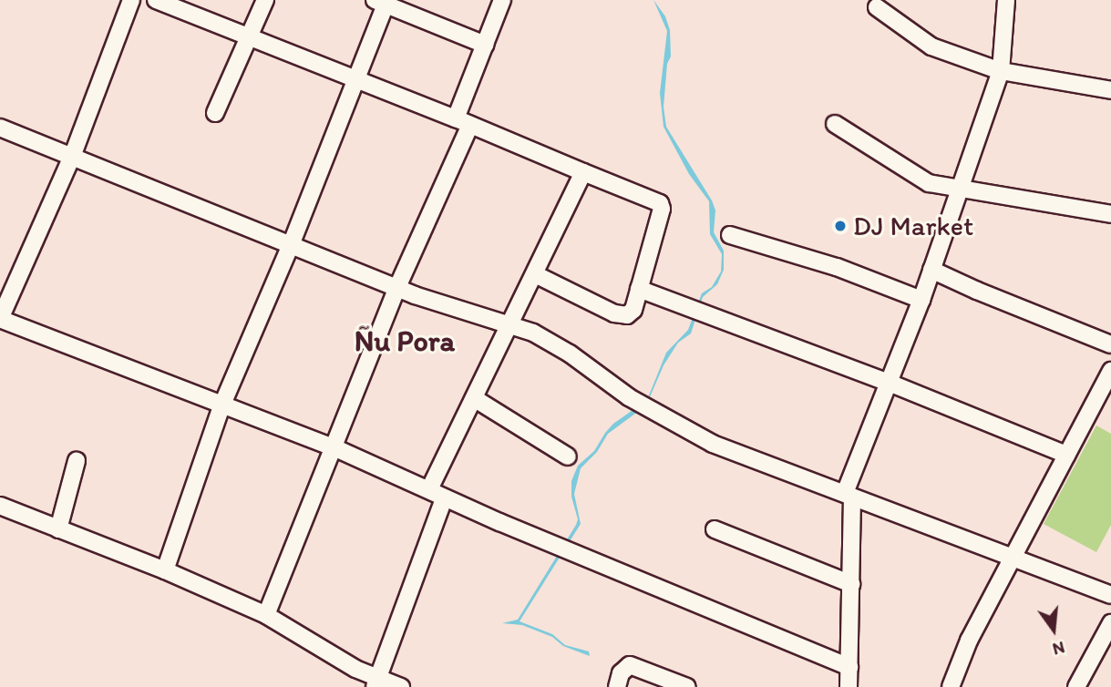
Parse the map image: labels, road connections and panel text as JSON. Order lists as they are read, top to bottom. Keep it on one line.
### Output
{"districts":["Ñu Pora"],"places":["DJ Market"],"north":"bottom"}
